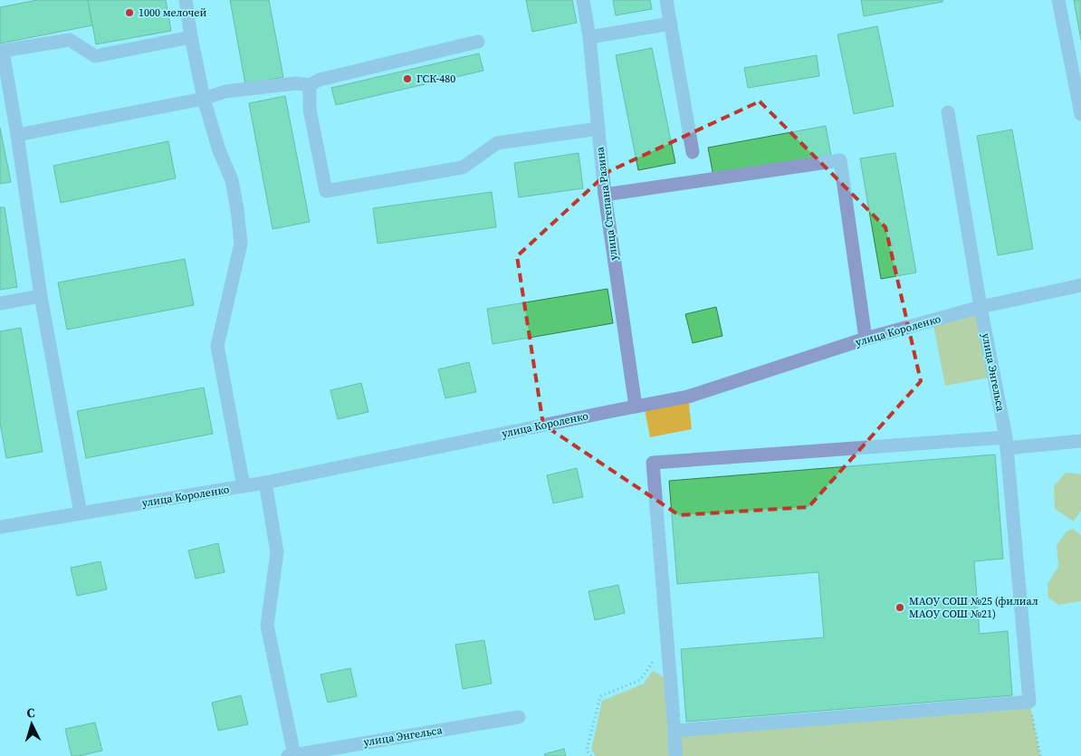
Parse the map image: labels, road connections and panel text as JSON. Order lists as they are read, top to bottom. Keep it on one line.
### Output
{"streets":{"street":["улица Степана Разина","улица Короленко","улица Энгельса"]},"crossings":[["улица Степана Разина","улица Короленко"],["улица Короленко","улица Энгельса"]],"places":["1000 мелочей","ГСК-480","МАОУ СОШ №25 (филиал МАОУ СОШ №21)"],"north":"top"}
